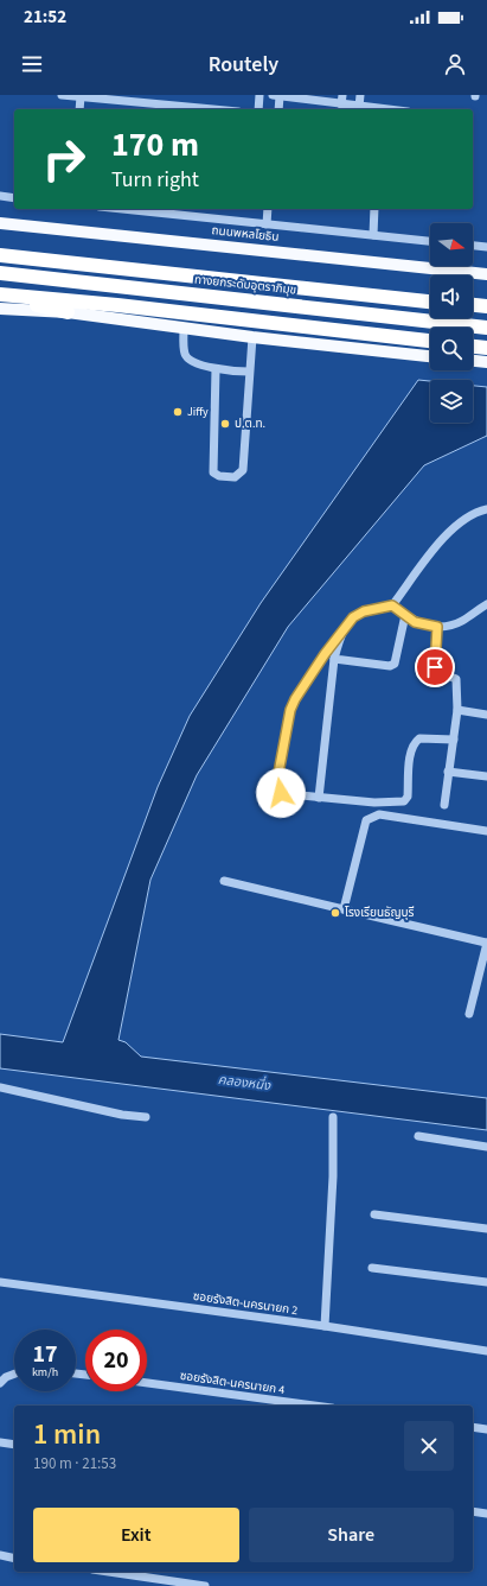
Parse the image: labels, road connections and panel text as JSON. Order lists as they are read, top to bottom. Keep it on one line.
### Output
{"streets":{"highway":["ทางยกระดับอุตราภิมุข"],"main road":["ถนนพหลโยธิน"],"street":["ซอยรังสิต-นครนายก 2","ซอยรังสิต-นครนายก 4"]},"water":["คลองหนึ่ง"],"places":["Jiffy","ป.ต.ท.","โรงเรียนธัญบุรี"],"north":"right","page":{"status":"21:52","header":"Routely","turn":["170 m","Turn right"],"speed":"17 km/h","limit":"20","heading":["1 min","190 m · 21:53"],"buttons":["Exit","Share"]}}
